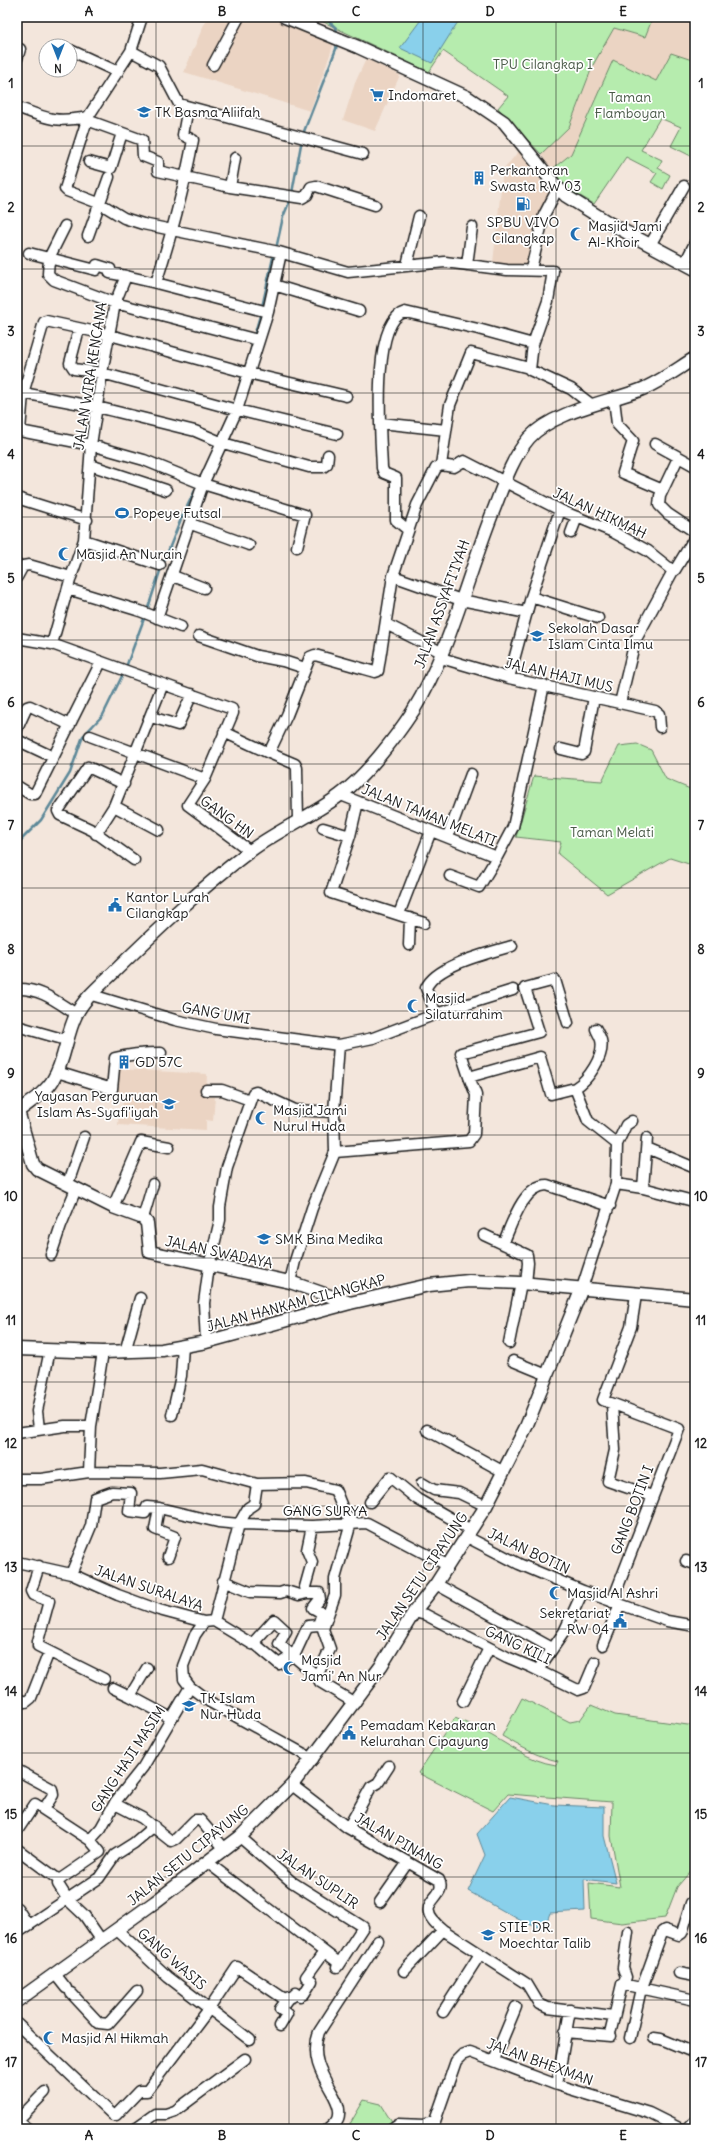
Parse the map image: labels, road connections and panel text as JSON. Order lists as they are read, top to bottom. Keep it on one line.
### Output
{"streets":{"street":["JALAN WIRA KENCANA","JALAN HIKMAH","JALAN ASSYAFI'IYAH","JALAN HAJI MUS","JALAN TAMAN MELATI","GANG HN","GANG UMI","JALAN SWADAYA","JALAN HANKAM CILANGKAP","GANG BOTIN I","GANG SURYA","JALAN BOTIN","JALAN SETU CIPAYUNG","JALAN SURALAYA","GANG KILI","GANG HAJI MASIM","JALAN PINANG","JALAN SUPLIR","GANG WASIS","JALAN BHEXMAN"]},"crossings":[["JALAN HIKMAH","JALAN ASSYAFI'IYAH"],["JALAN ASSYAFI'IYAH","JALAN HAJI MUS"],["JALAN ASSYAFI'IYAH","JALAN TAMAN MELATI"],["JALAN ASSYAFI'IYAH","GANG HN"],["JALAN ASSYAFI'IYAH","GANG UMI"],["JALAN HAJI MUS","JALAN TAMAN MELATI"],["JALAN SWADAYA","JALAN HANKAM CILANGKAP"],["JALAN HANKAM CILANGKAP","JALAN SETU CIPAYUNG"],["GANG BOTIN I","JALAN BOTIN"],["GANG SURYA","JALAN SETU CIPAYUNG"],["JALAN BOTIN","JALAN SETU CIPAYUNG"],["JALAN SETU CIPAYUNG","GANG KILI"],["JALAN SETU CIPAYUNG","JALAN PINANG"],["JALAN SETU CIPAYUNG","JALAN SUPLIR"],["JALAN SETU CIPAYUNG","GANG WASIS"],["JALAN SURALAYA","GANG HAJI MASIM"]],"parks":["TPU Cilangkap I","Taman Flamboyan","Taman Melati"],"places":{"supermarket":["Indomaret"],"school or university":["TK Basma Aliifah","Sekolah Dasar Islam Cinta Ilmu","Yayasan Perguruan Islam As-Syafi'iyah","SMK Bina Medika","TK Islam Nur Huda","STIE DR. Moechtar Talib"],"building":["Perkantoran Swasta RW 03","GD 57C"],"fuel station":["SPBU VIVO Cilangkap"],"mosque":["Masjid Jami Al-Khoir","Masjid An Nurain","Masjid Silaturrahim","Masjid Jami Nurul Huda","Masjid Al Ashri","Masjid Jami' An Nur","Masjid Al Hikmah"],"sports":["Popeye Futsal"],"public building":["Kantor Lurah Cilangkap","Sekretariat RW 04","Pemadam Kebakaran Kelurahan Cipayung"]},"north":"bottom","grid":{"columns":["A","B","C","D","E"],"rows":["1","2","3","4","5","6","7","8","9","10","11","12","13","14","15","16","17"]}}
